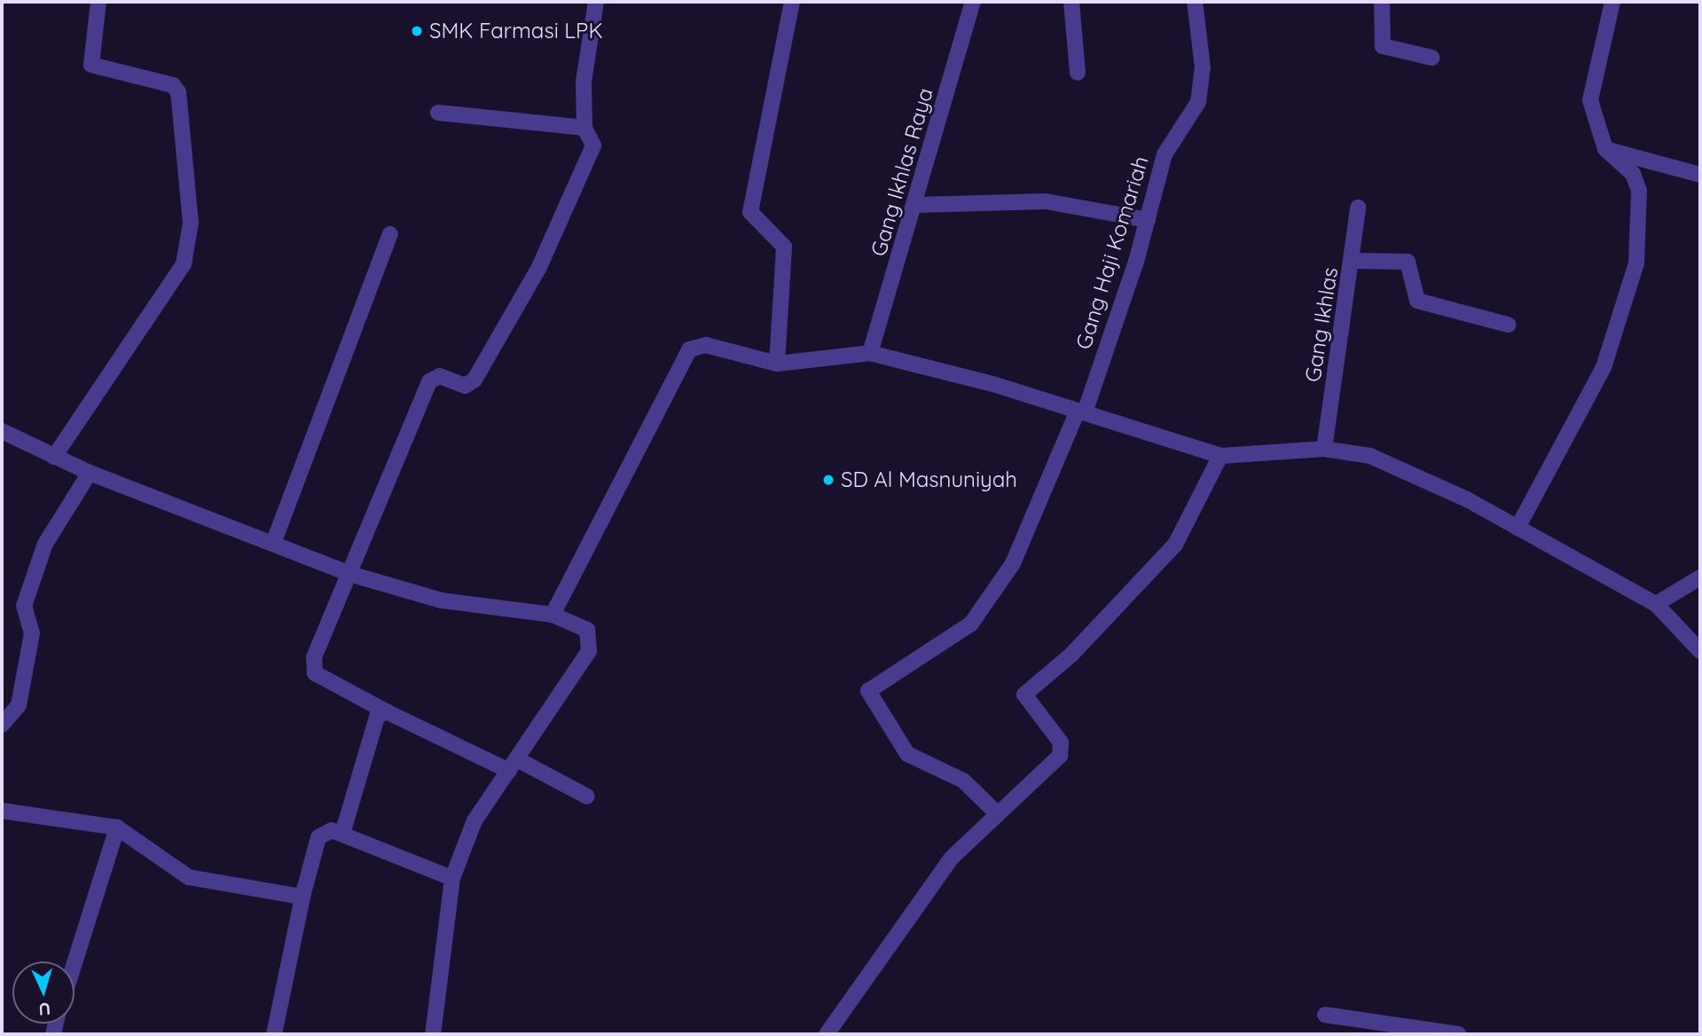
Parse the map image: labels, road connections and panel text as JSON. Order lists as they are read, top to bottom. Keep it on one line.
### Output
{"streets":{"street":["Gang Ikhlas Raya","Gang Haji Komariah","Gang Ikhlas"]},"places":["SMK Farmasi LPK","SD Al Masnuniyah"],"north":"bottom"}
